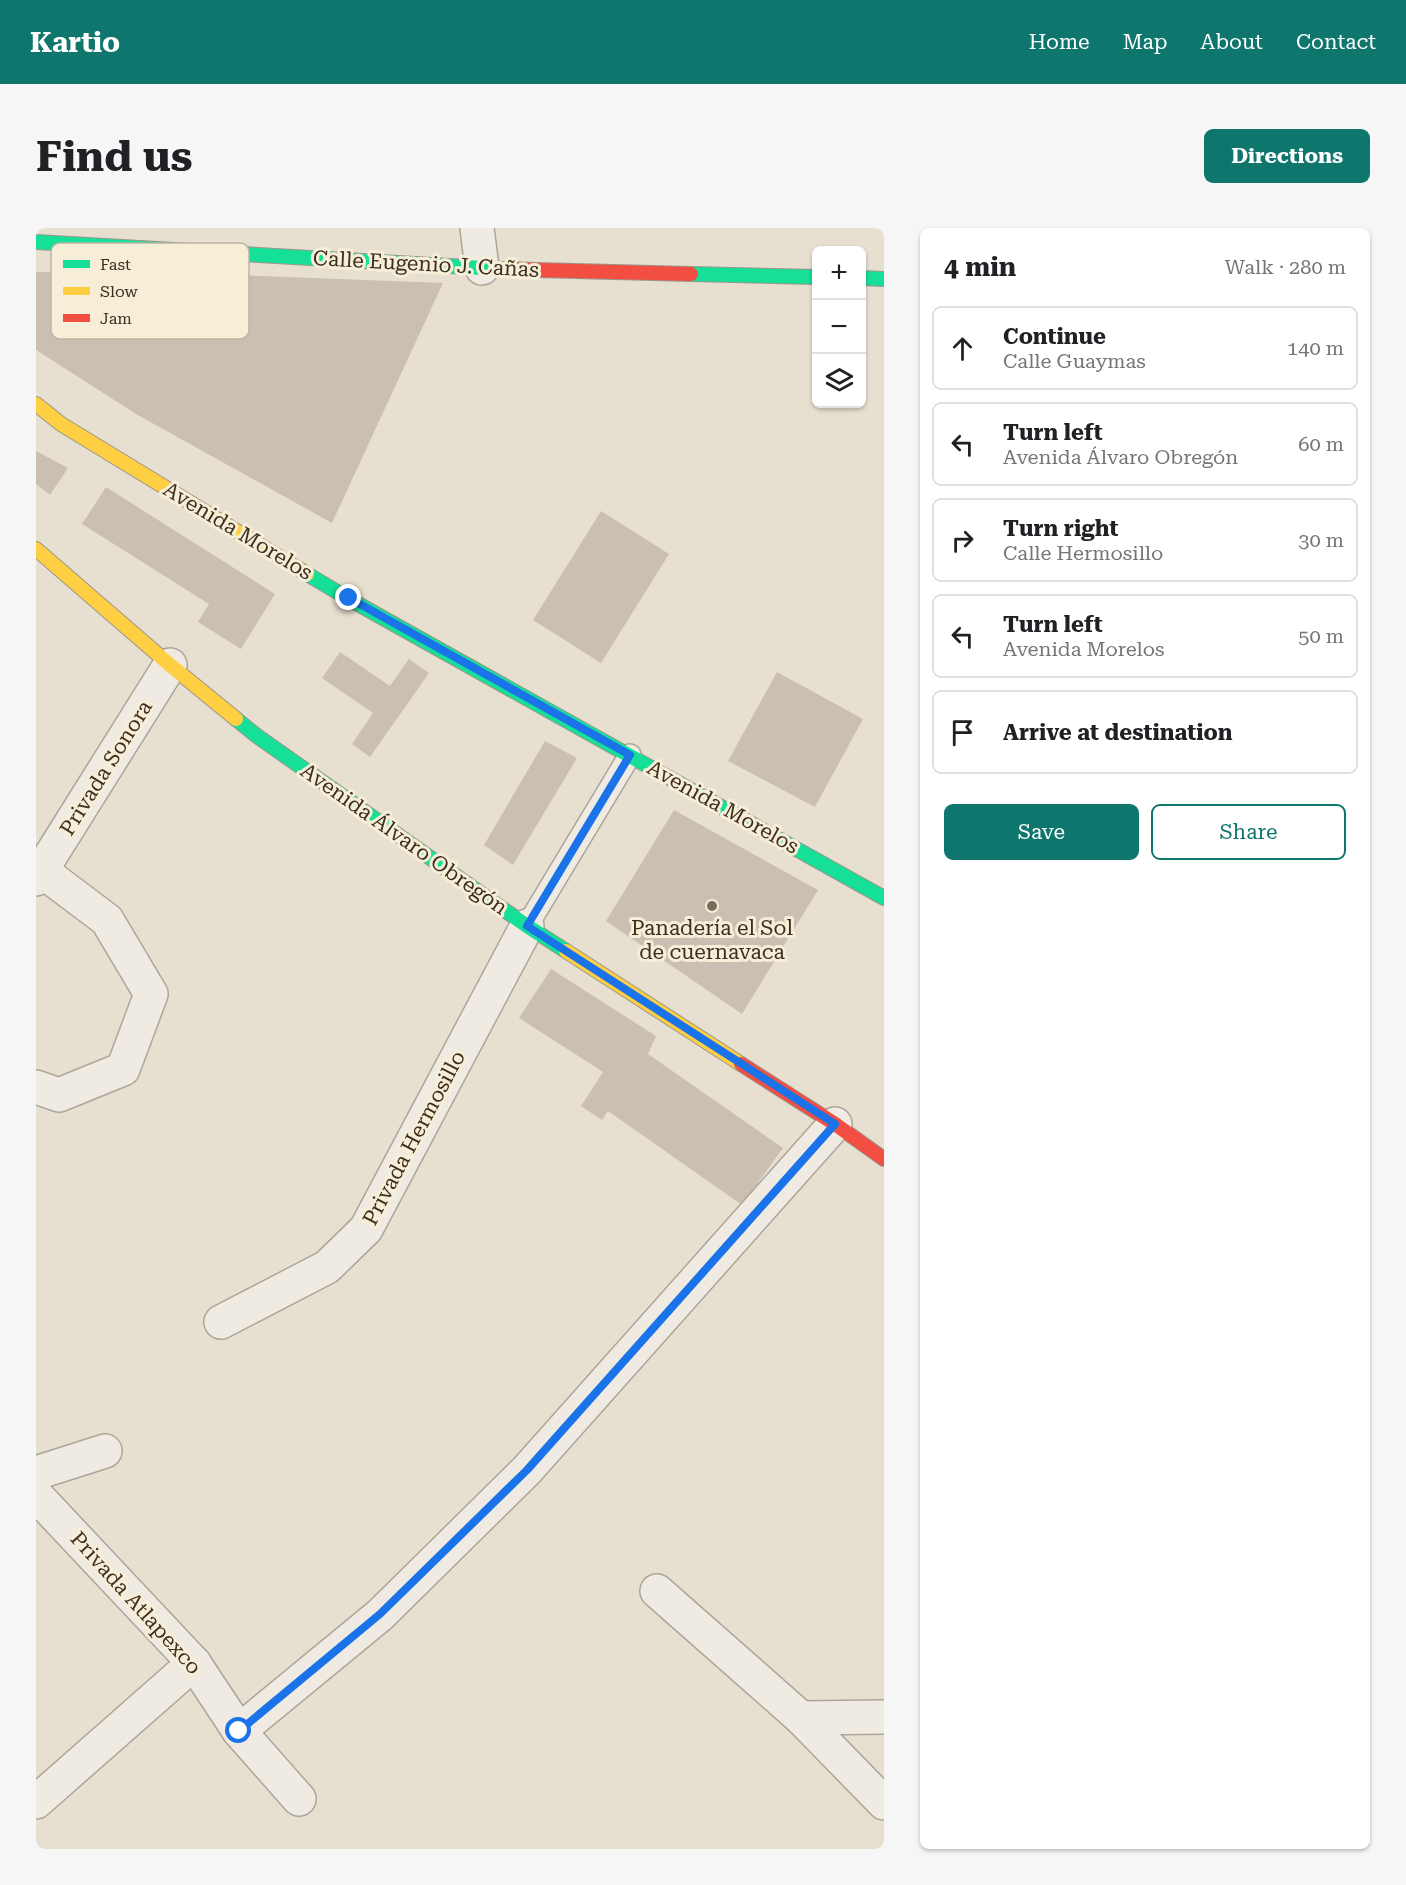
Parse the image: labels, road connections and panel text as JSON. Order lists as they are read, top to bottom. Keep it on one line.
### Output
{"streets":{"main road":["Calle Eugenio J. Cañas","Avenida Morelos","Avenida Álvaro Obregón"],"street":["Privada Sonora","Privada Hermosillo","Privada Atlapexco"]},"crossings":[["Privada Sonora","Avenida Álvaro Obregón"],["Avenida Álvaro Obregón","Privada Hermosillo"]],"places":["Panadería el Sol de cuernavaca"],"legend":["Fast","Slow","Jam"],"page":{"header":"Kartio","nav":["Home","Map","About","Contact"],"buttons":["Directions",["Save","Share"]],"title":"Find us","heading":["4 min","Walk · 280 m"],"map_buttons":["+","−"],"list":[["Continue","Calle Guaymas","140 m"],["Turn left","Avenida Álvaro Obregón","60 m"],["Turn right","Calle Hermosillo","30 m"],["Turn left","Avenida Morelos","50 m"],"Arrive at destination"]}}
